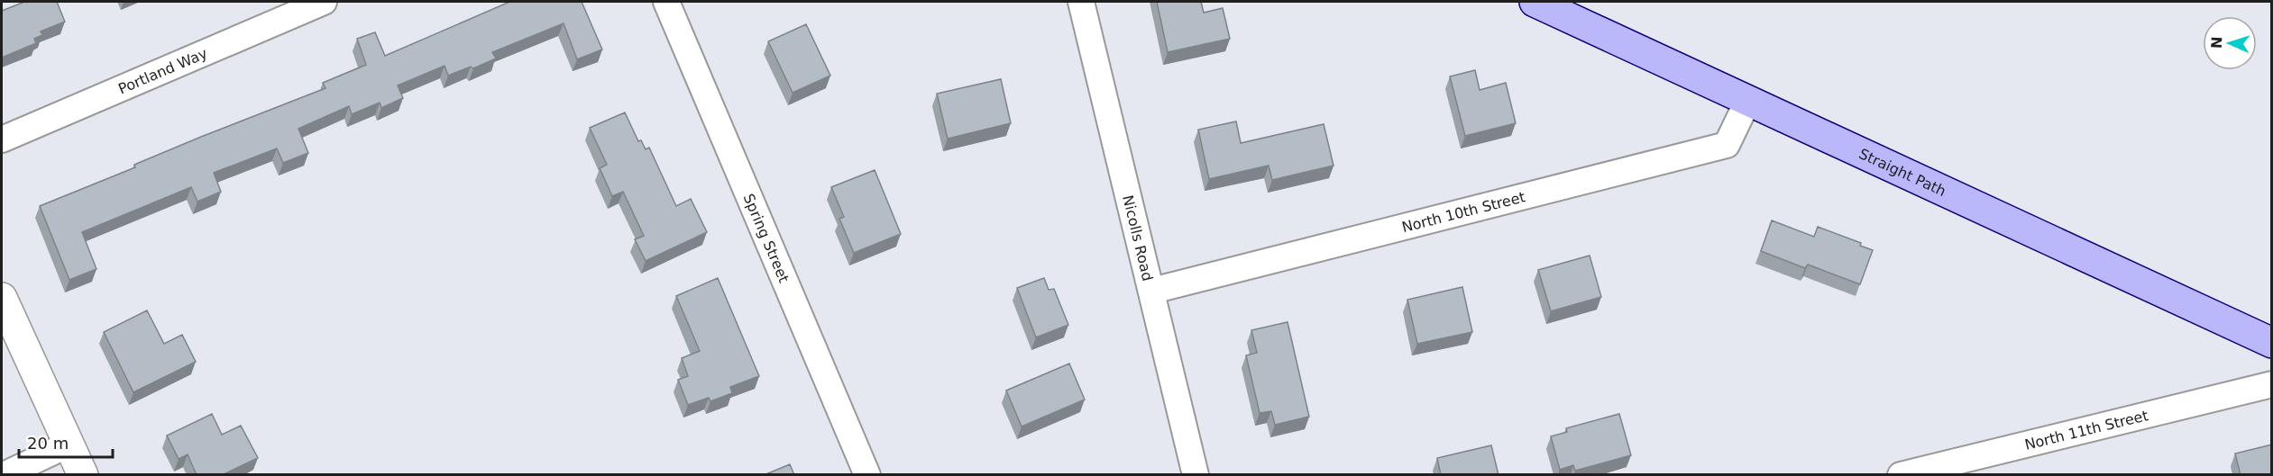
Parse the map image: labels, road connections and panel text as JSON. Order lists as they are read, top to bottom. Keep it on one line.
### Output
{"streets":{"main road":["Straight Path"],"street":["Portland Way","North 10th Street","Spring Street","Nicolls Road","North 11th Street"]},"crossings":[["Straight Path","North 10th Street"],["North 10th Street","Nicolls Road"]],"scale_bar":"20 m","north":"left"}
